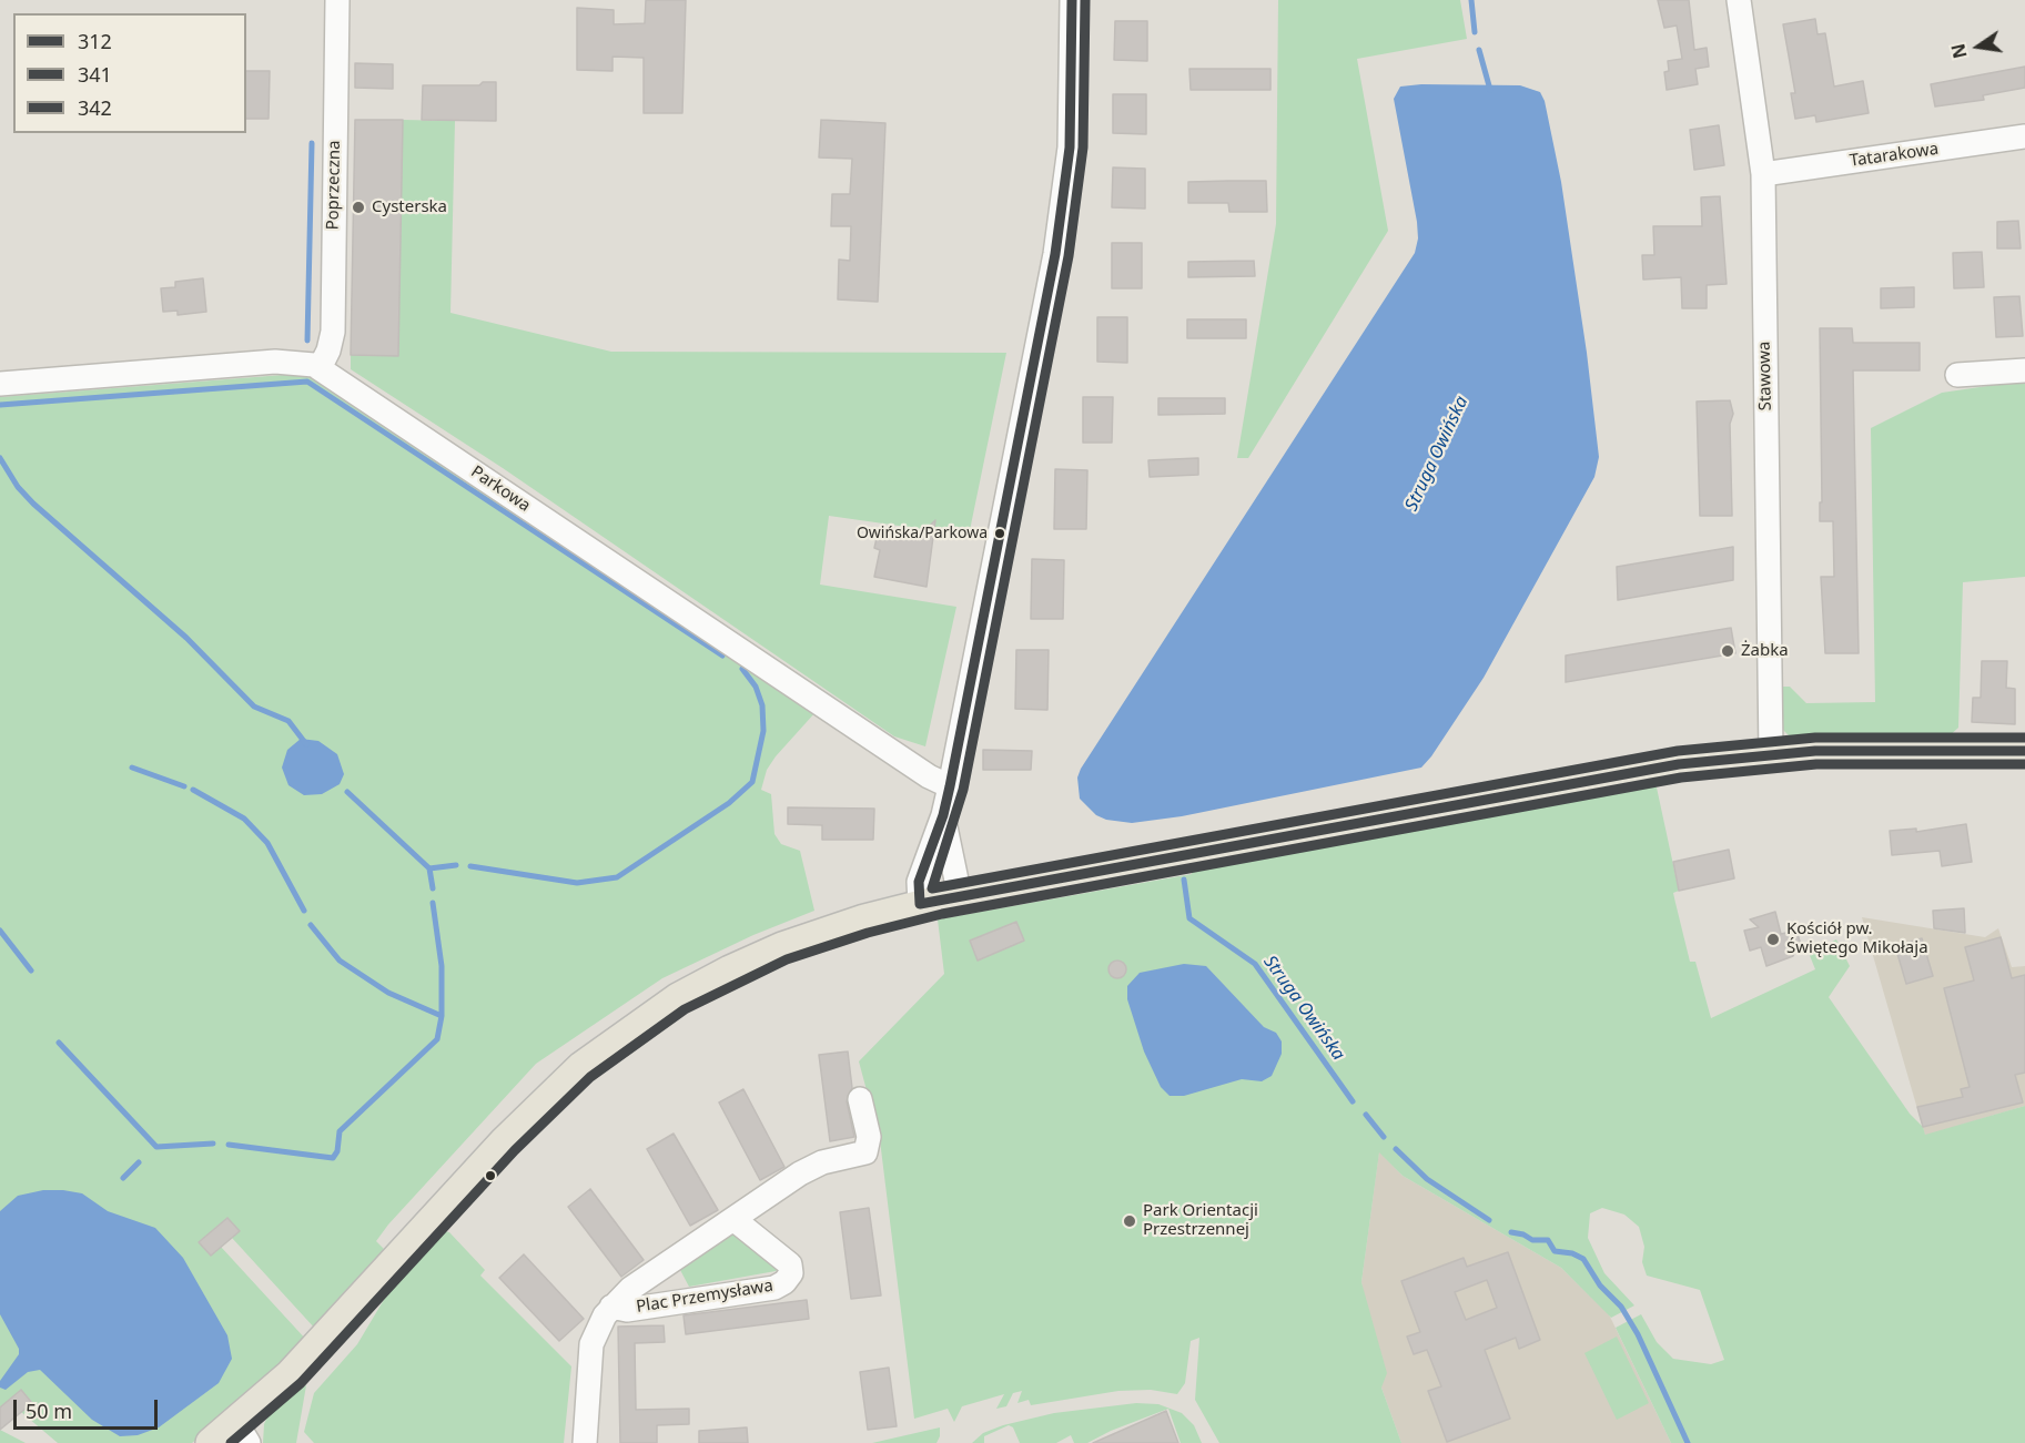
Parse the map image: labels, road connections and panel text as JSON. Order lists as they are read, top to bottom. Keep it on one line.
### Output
{"streets":{"street":["Tatarakowa","Poprzeczna","Stawowa","Parkowa","Plac Przemysława"]},"crossings":[["Tatarakowa","Stawowa"],["Poprzeczna","Parkowa"]],"water":["Struga Owińska"],"places":["Cysterska","Owińska/Parkowa","Żabka","Kościół pw. Świętego Mikołaja","Park Orientacji Przestrzennej"],"lines":["transit line 312","transit line 342","transit line 341"],"legend":["312","341","342"],"scale_bar":"50 m","north":"left"}
